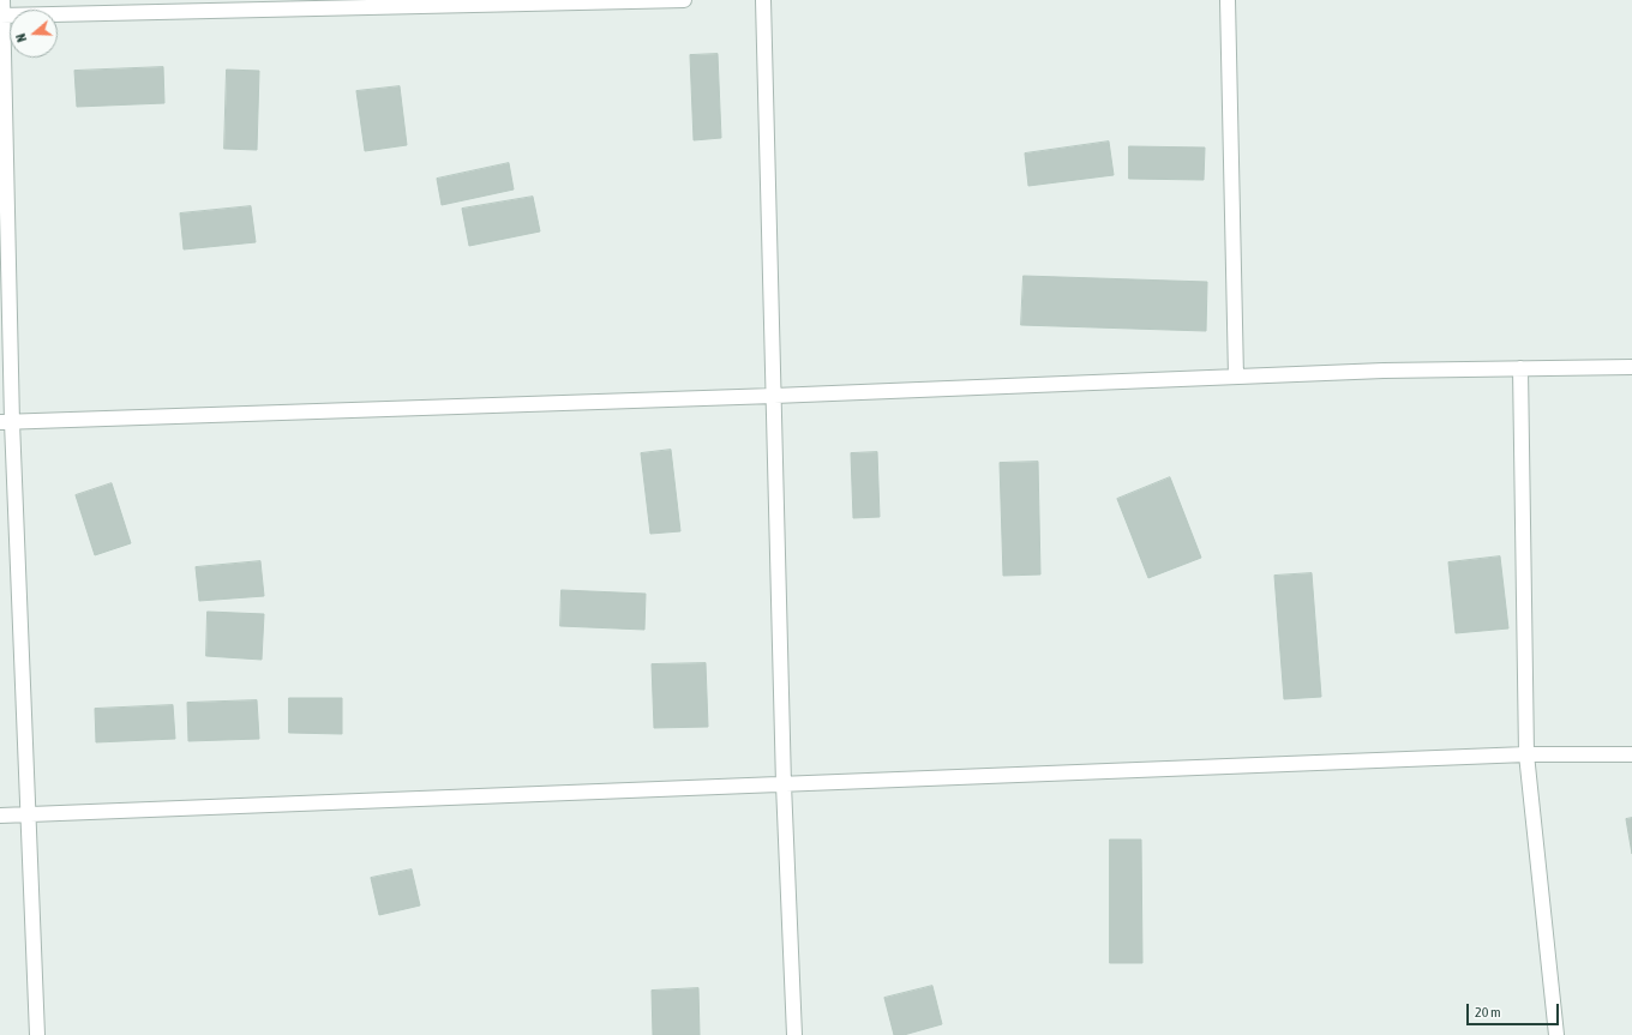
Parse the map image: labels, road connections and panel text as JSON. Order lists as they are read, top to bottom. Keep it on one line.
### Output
{"scale_bar":"20 m","north":"left"}
